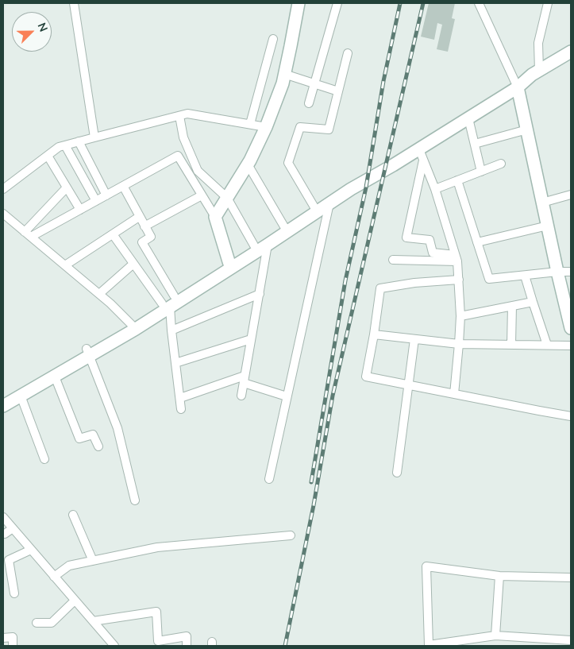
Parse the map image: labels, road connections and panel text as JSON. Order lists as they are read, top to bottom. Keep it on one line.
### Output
{"north":"top right"}
